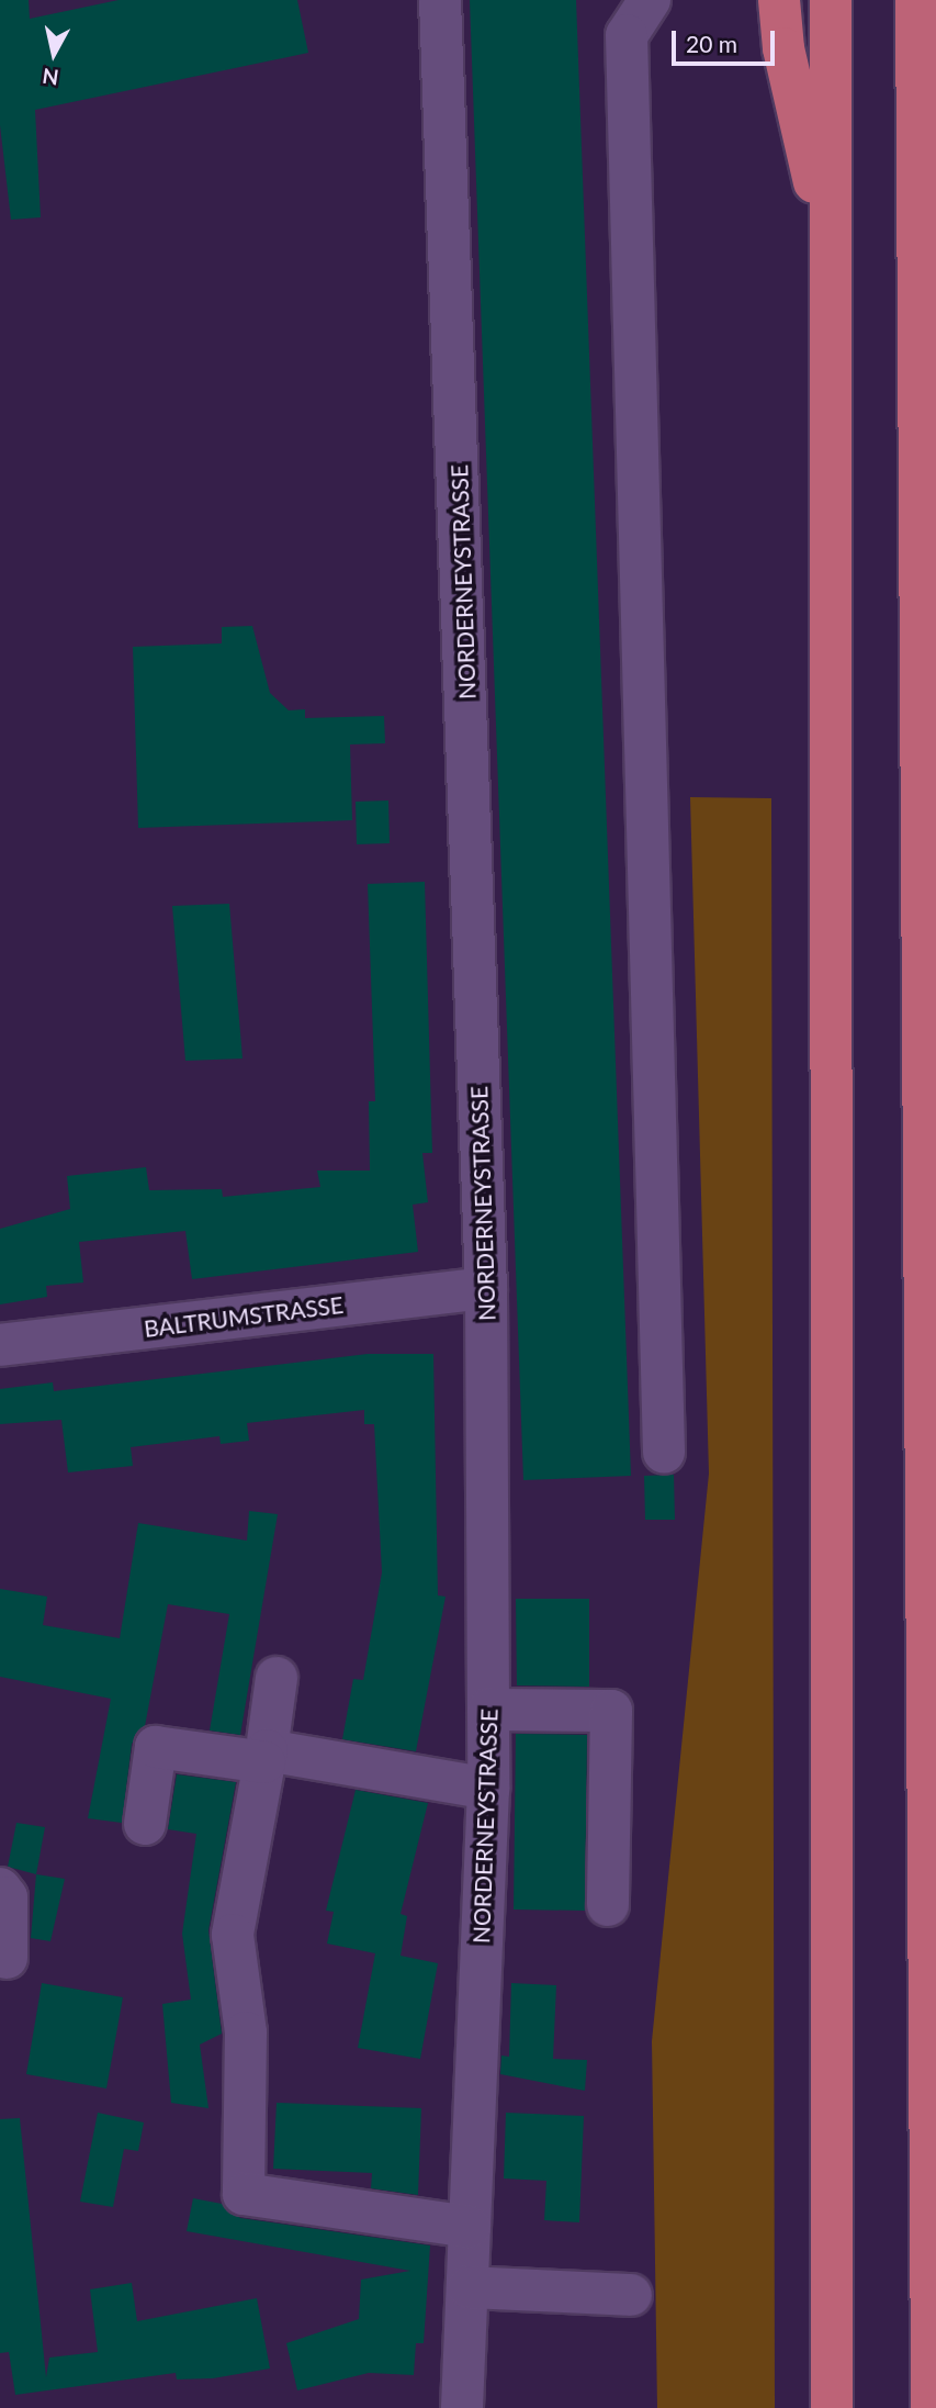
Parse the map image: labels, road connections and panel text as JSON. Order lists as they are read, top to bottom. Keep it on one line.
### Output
{"streets":{"street":["NORDERNEYSTRASSE","BALTRUMSTRASSE"]},"crossings":[["NORDERNEYSTRASSE","BALTRUMSTRASSE"]],"scale_bar":"20 m","north":"bottom"}
